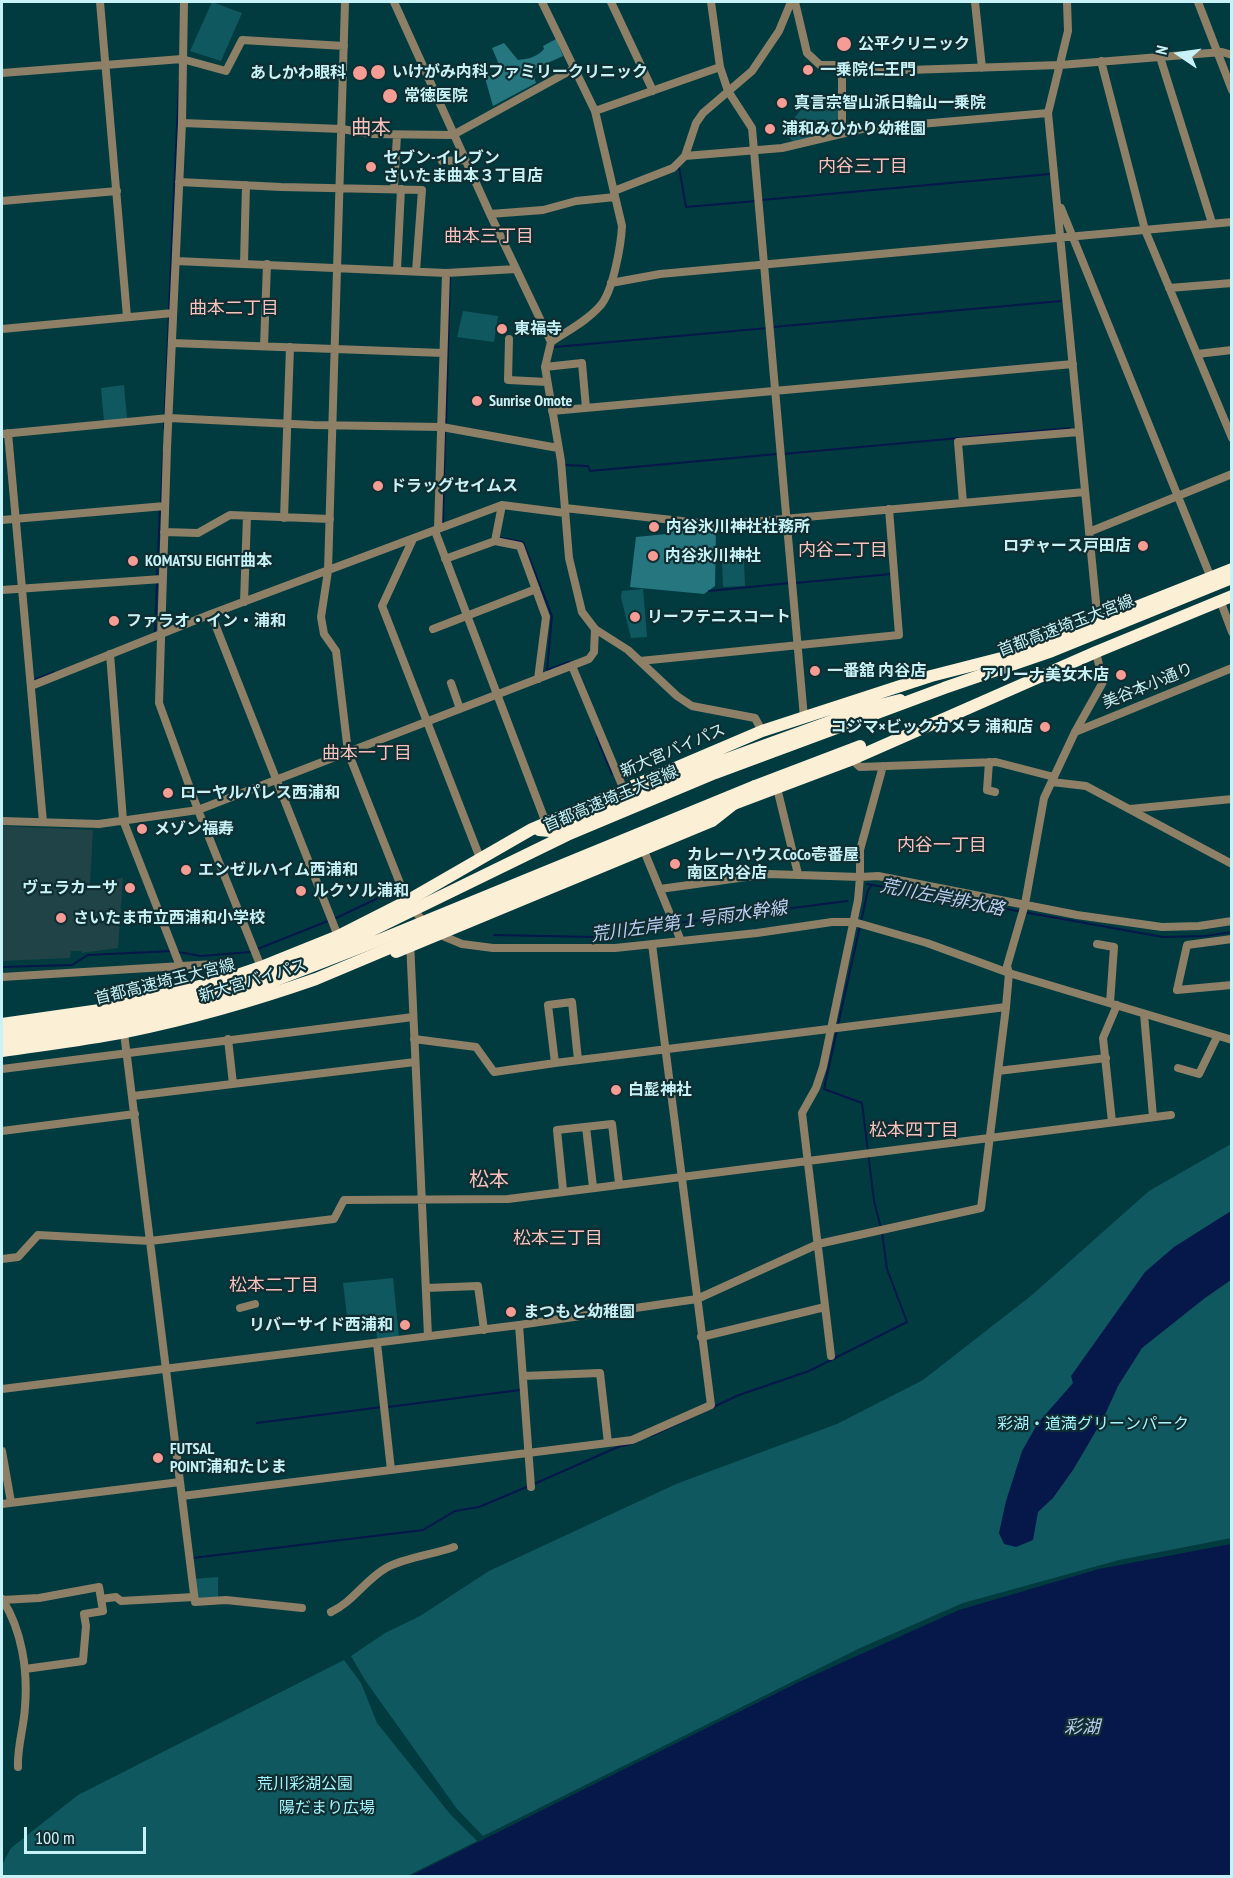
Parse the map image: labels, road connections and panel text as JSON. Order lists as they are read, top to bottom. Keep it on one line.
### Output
{"streets":{"highway":["首都高速埼玉大宮線","新大宮バイパス"],"street":["美谷本小通り"]},"districts":["曲本","内谷三丁目","曲本三丁目","曲本二丁目","内谷二丁目","曲本一丁目","内谷一丁目","松本四丁目","松本","松本三丁目","松本二丁目"],"water":["荒川左岸排水路","荒川左岸第１号雨水幹線","彩湖"],"parks":["彩湖・道満グリーンパーク","荒川彩湖公園","陽だまり広場"],"places":["公平クリニック","一乗院仁王門","いけがみ内科ファミリークリニック","あしかわ眼科","常徳医院","真言宗智山派日輪山一乗院","浦和みひかり幼稚園","セブン-イレブン さいたま曲本３丁目店","東福寺","Sunrise Omote","ドラッグセイムス","内谷氷川神社社務所","ロヂャース戸田店","内谷氷川神社","KOMATSU EIGHT曲本","リーフテニスコート","ファラオ・イン・浦和","一番舘 内谷店","アリーナ美女木店","コジマ×ビックカメラ 浦和店","ローヤルパレス西浦和","メゾン福寿","カレーハウスCoCo壱番屋 南区内谷店","エンゼルハイム西浦和","ヴェラカーサ","ルクソル浦和","さいたま市立西浦和小学校","白髭神社","まつもと幼稚園","リバーサイド西浦和","FUTSAL POINT浦和たじま"],"scale_bar":"100 m","north":"left"}
